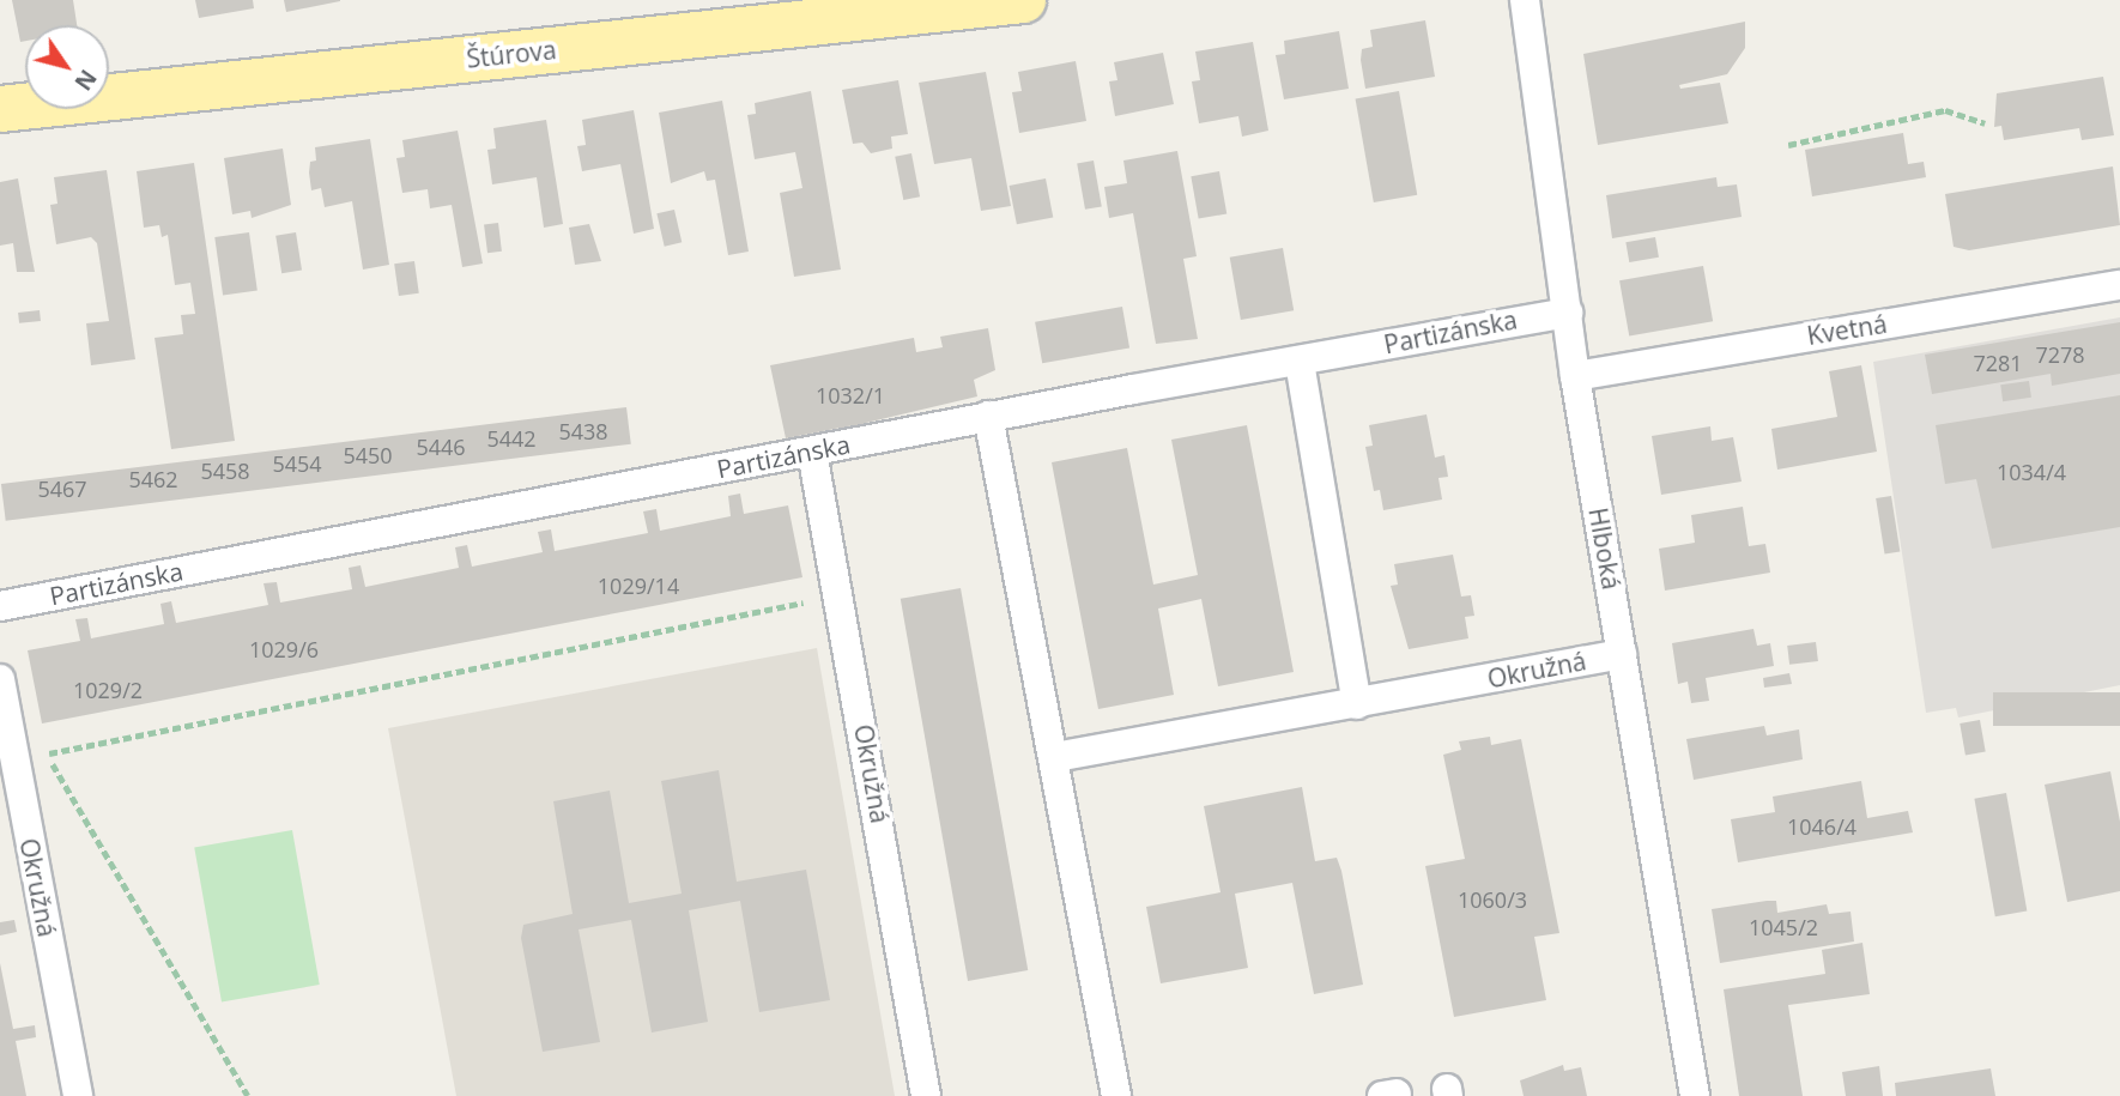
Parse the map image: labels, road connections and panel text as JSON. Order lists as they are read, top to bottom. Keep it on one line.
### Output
{"streets":{"main road":["Štúrova"],"street":["Kvetná","Partizánska","Hlboká","Okružná"]},"crossings":[["Kvetná","Hlboká"],["Partizánska","Hlboká"],["Partizánska","Okružná"],["Hlboká","Okružná"]],"house_numbers":["7278","7281","1032/1","5438","5442","5446","5450","5454","5458","1034/4","5462","5467","1029/14","1029/6","1029/2","1046/4","1060/3","1045/2"],"north":"bottom right"}
